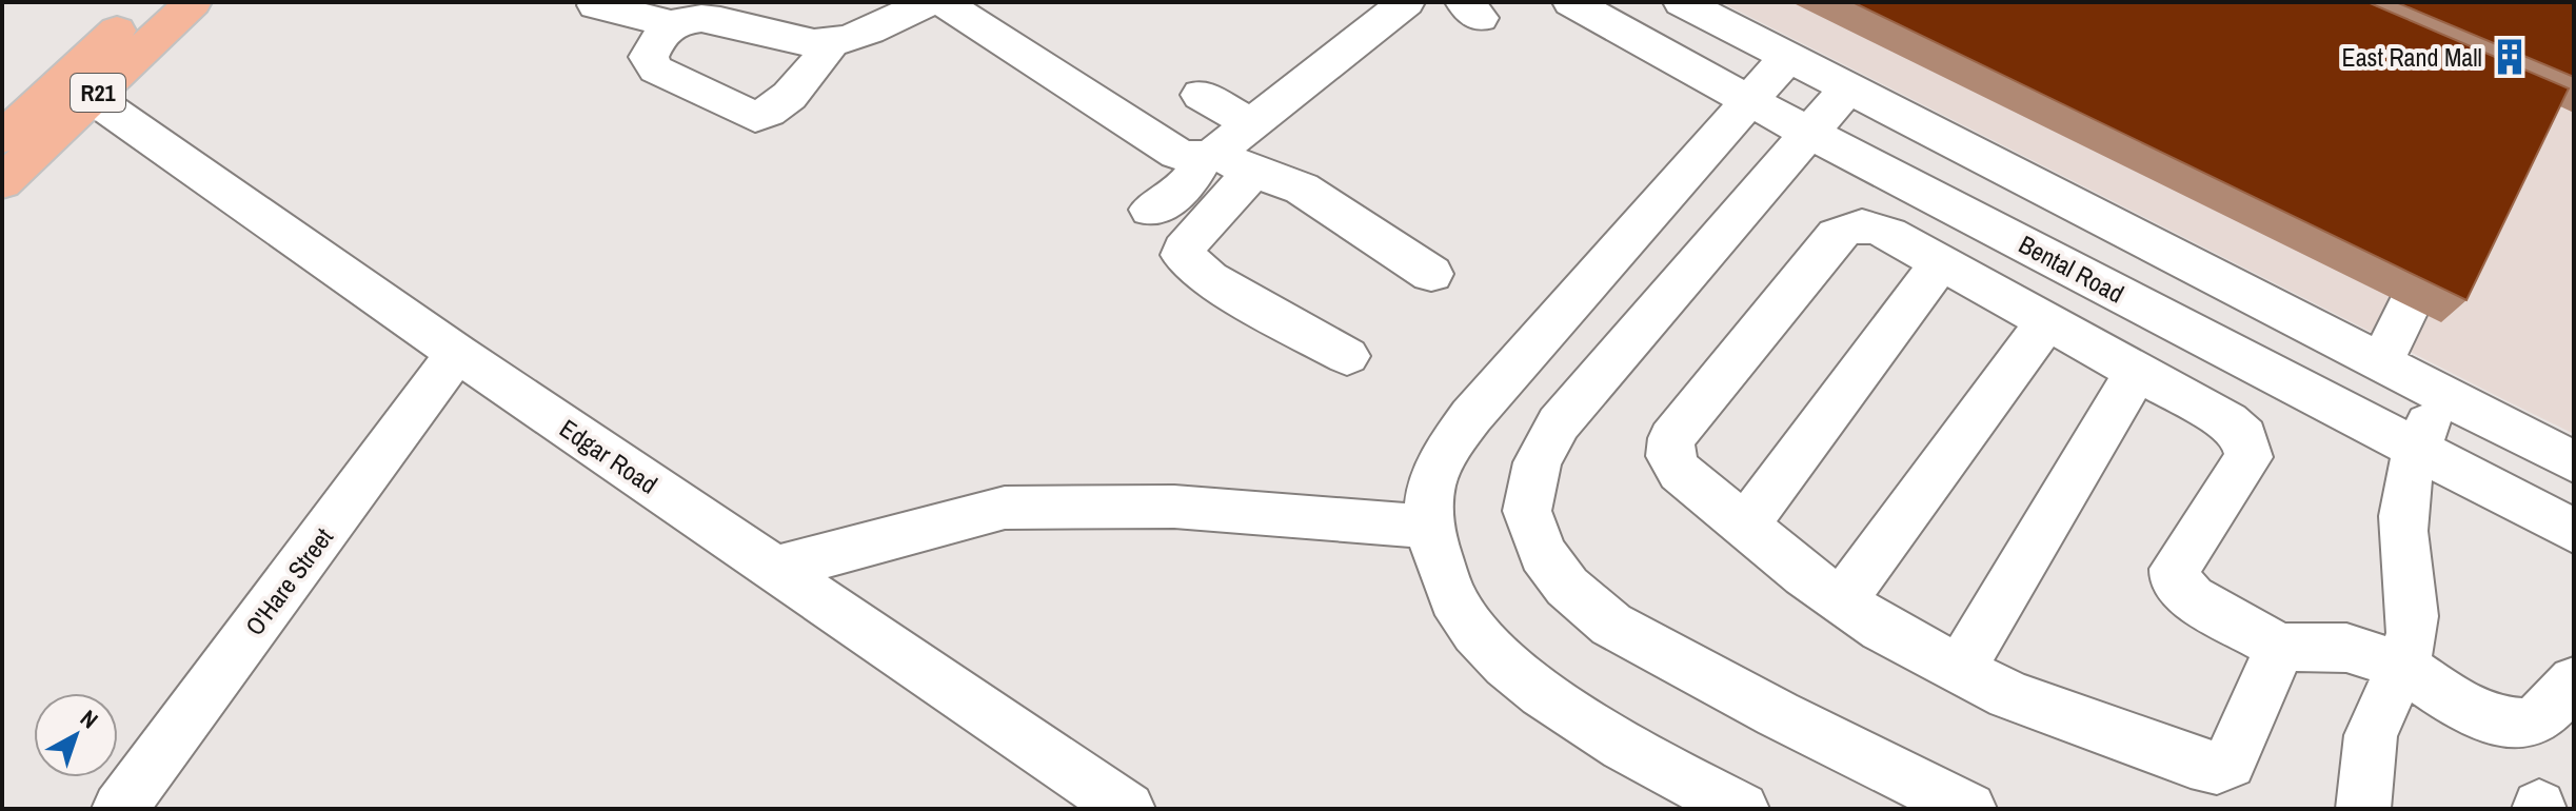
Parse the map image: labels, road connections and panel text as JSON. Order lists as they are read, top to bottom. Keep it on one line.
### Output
{"streets":{"main road":["R21"],"street":["Bental Road","Edgar Road","O'Hare Street"]},"crossings":[["R21","Edgar Road"],["Edgar Road","O'Hare Street"]],"places":{"building":["East Rand Mall"]},"north":"top right"}
